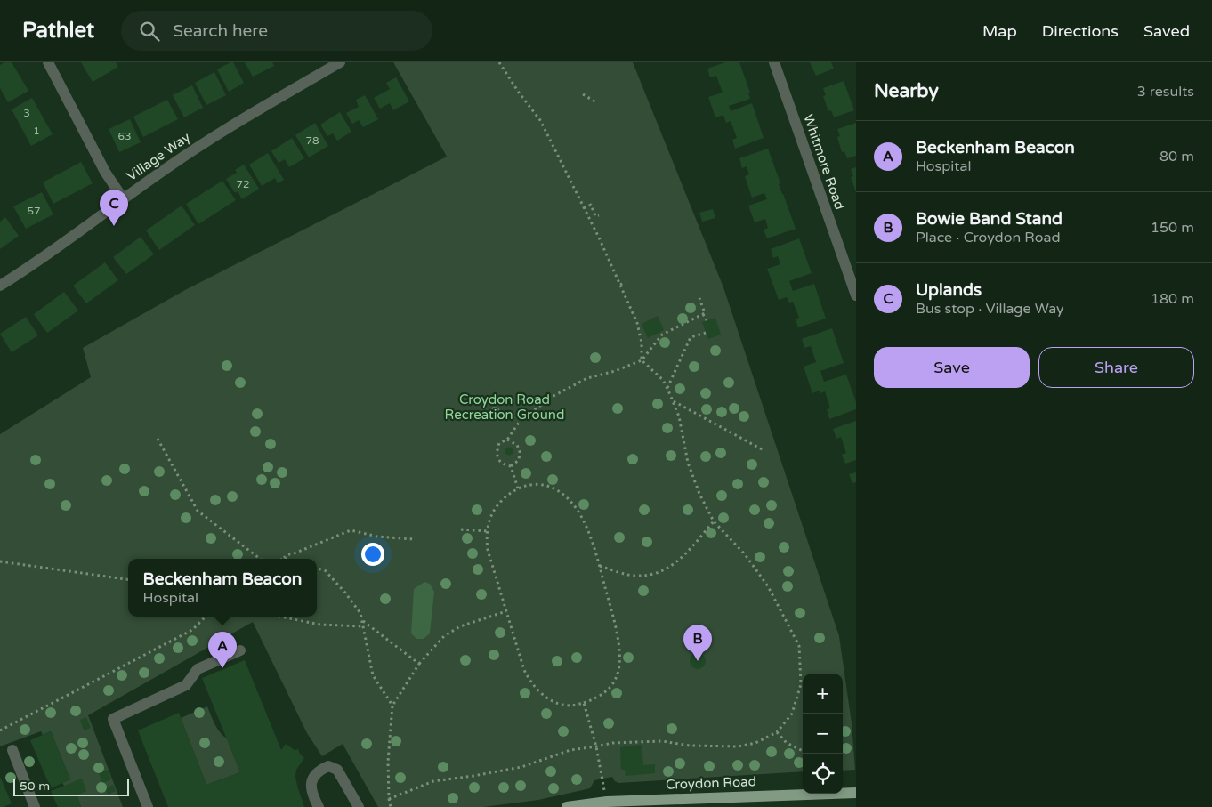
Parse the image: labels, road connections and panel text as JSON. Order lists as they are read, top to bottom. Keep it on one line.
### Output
{"streets":{"main road":["Croydon Road"],"street":["Village Way","Whitmore Road"]},"parks":["Croydon Road Recreation Ground"],"house_numbers":["3","1","63","78","72","57"],"scale_bar":"50 m","page":{"header":"Pathlet","search":"Search here","nav":["Map","Directions","Saved"],"heading":["Nearby","3 results"],"list":[{"mark":"A","name":"Beckenham Beacon","note":"Hospital","value":"80 m"},{"mark":"B","name":"Bowie Band Stand","note":"Place · Croydon Road","value":"150 m"},{"mark":"C","name":"Uplands","note":"Bus stop · Village Way","value":"180 m"}],"pins":["C","B","A"],"buttons":["Save","Share"],"popup":["Beckenham Beacon","Hospital"],"map_buttons":["+","−"],"scale":"50 m"}}
